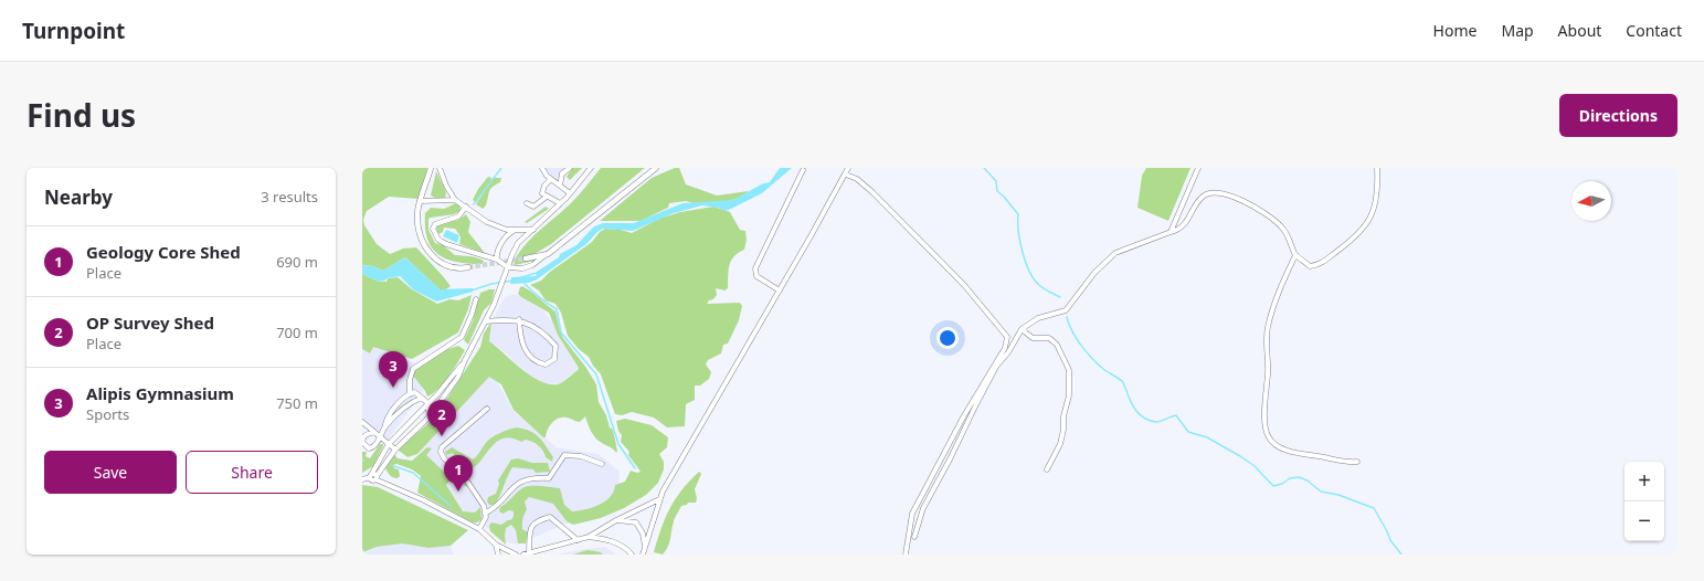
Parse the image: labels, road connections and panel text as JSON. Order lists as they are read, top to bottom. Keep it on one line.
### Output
{"north":"left","page":{"header":"Turnpoint","nav":["Home","Map","About","Contact"],"title":"Find us","buttons":["Directions",["Save","Share"]],"heading":["Nearby","3 results"],"list":[{"mark":"1","name":"Geology Core Shed","note":"Place","value":"690 m"},{"mark":"2","name":"OP Survey Shed","note":"Place","value":"700 m"},{"mark":"3","name":"Alipis Gymnasium","note":"Sports","value":"750 m"}],"pins":["3","2","1"],"map_buttons":["+","−"]}}
